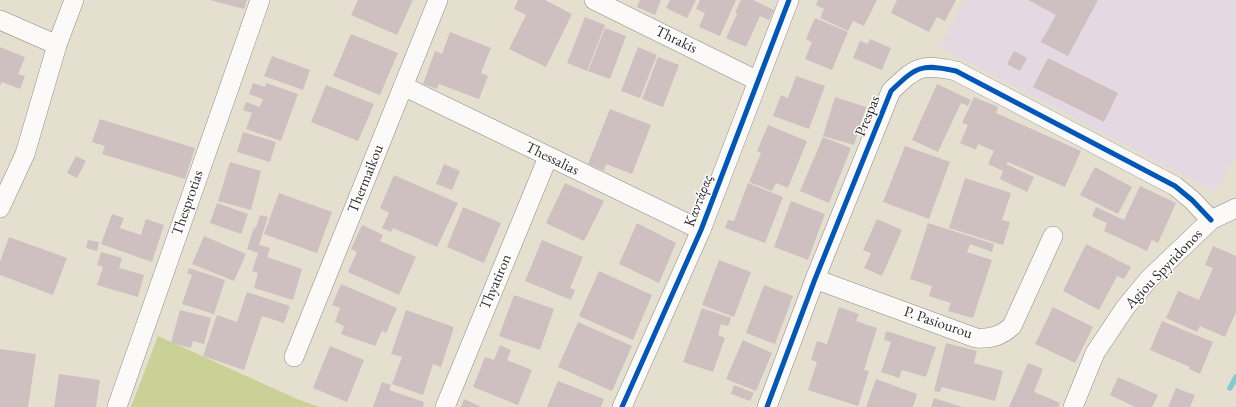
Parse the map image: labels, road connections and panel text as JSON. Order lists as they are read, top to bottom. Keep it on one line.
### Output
{"streets":{"street":["Thrakis","Prespas","Thessalias","Thermaikou","Καντάρας","Thesprotias","Agiou Spyridonos","Thyatiron","P. Pasiourou"]},"crossings":[["Thrakis","Καντάρας"],["Prespas","Agiou Spyridonos"],["Prespas","P. Pasiourou"],["Thessalias","Thermaikou"],["Thessalias","Καντάρας"],["Thessalias","Thyatiron"]]}
